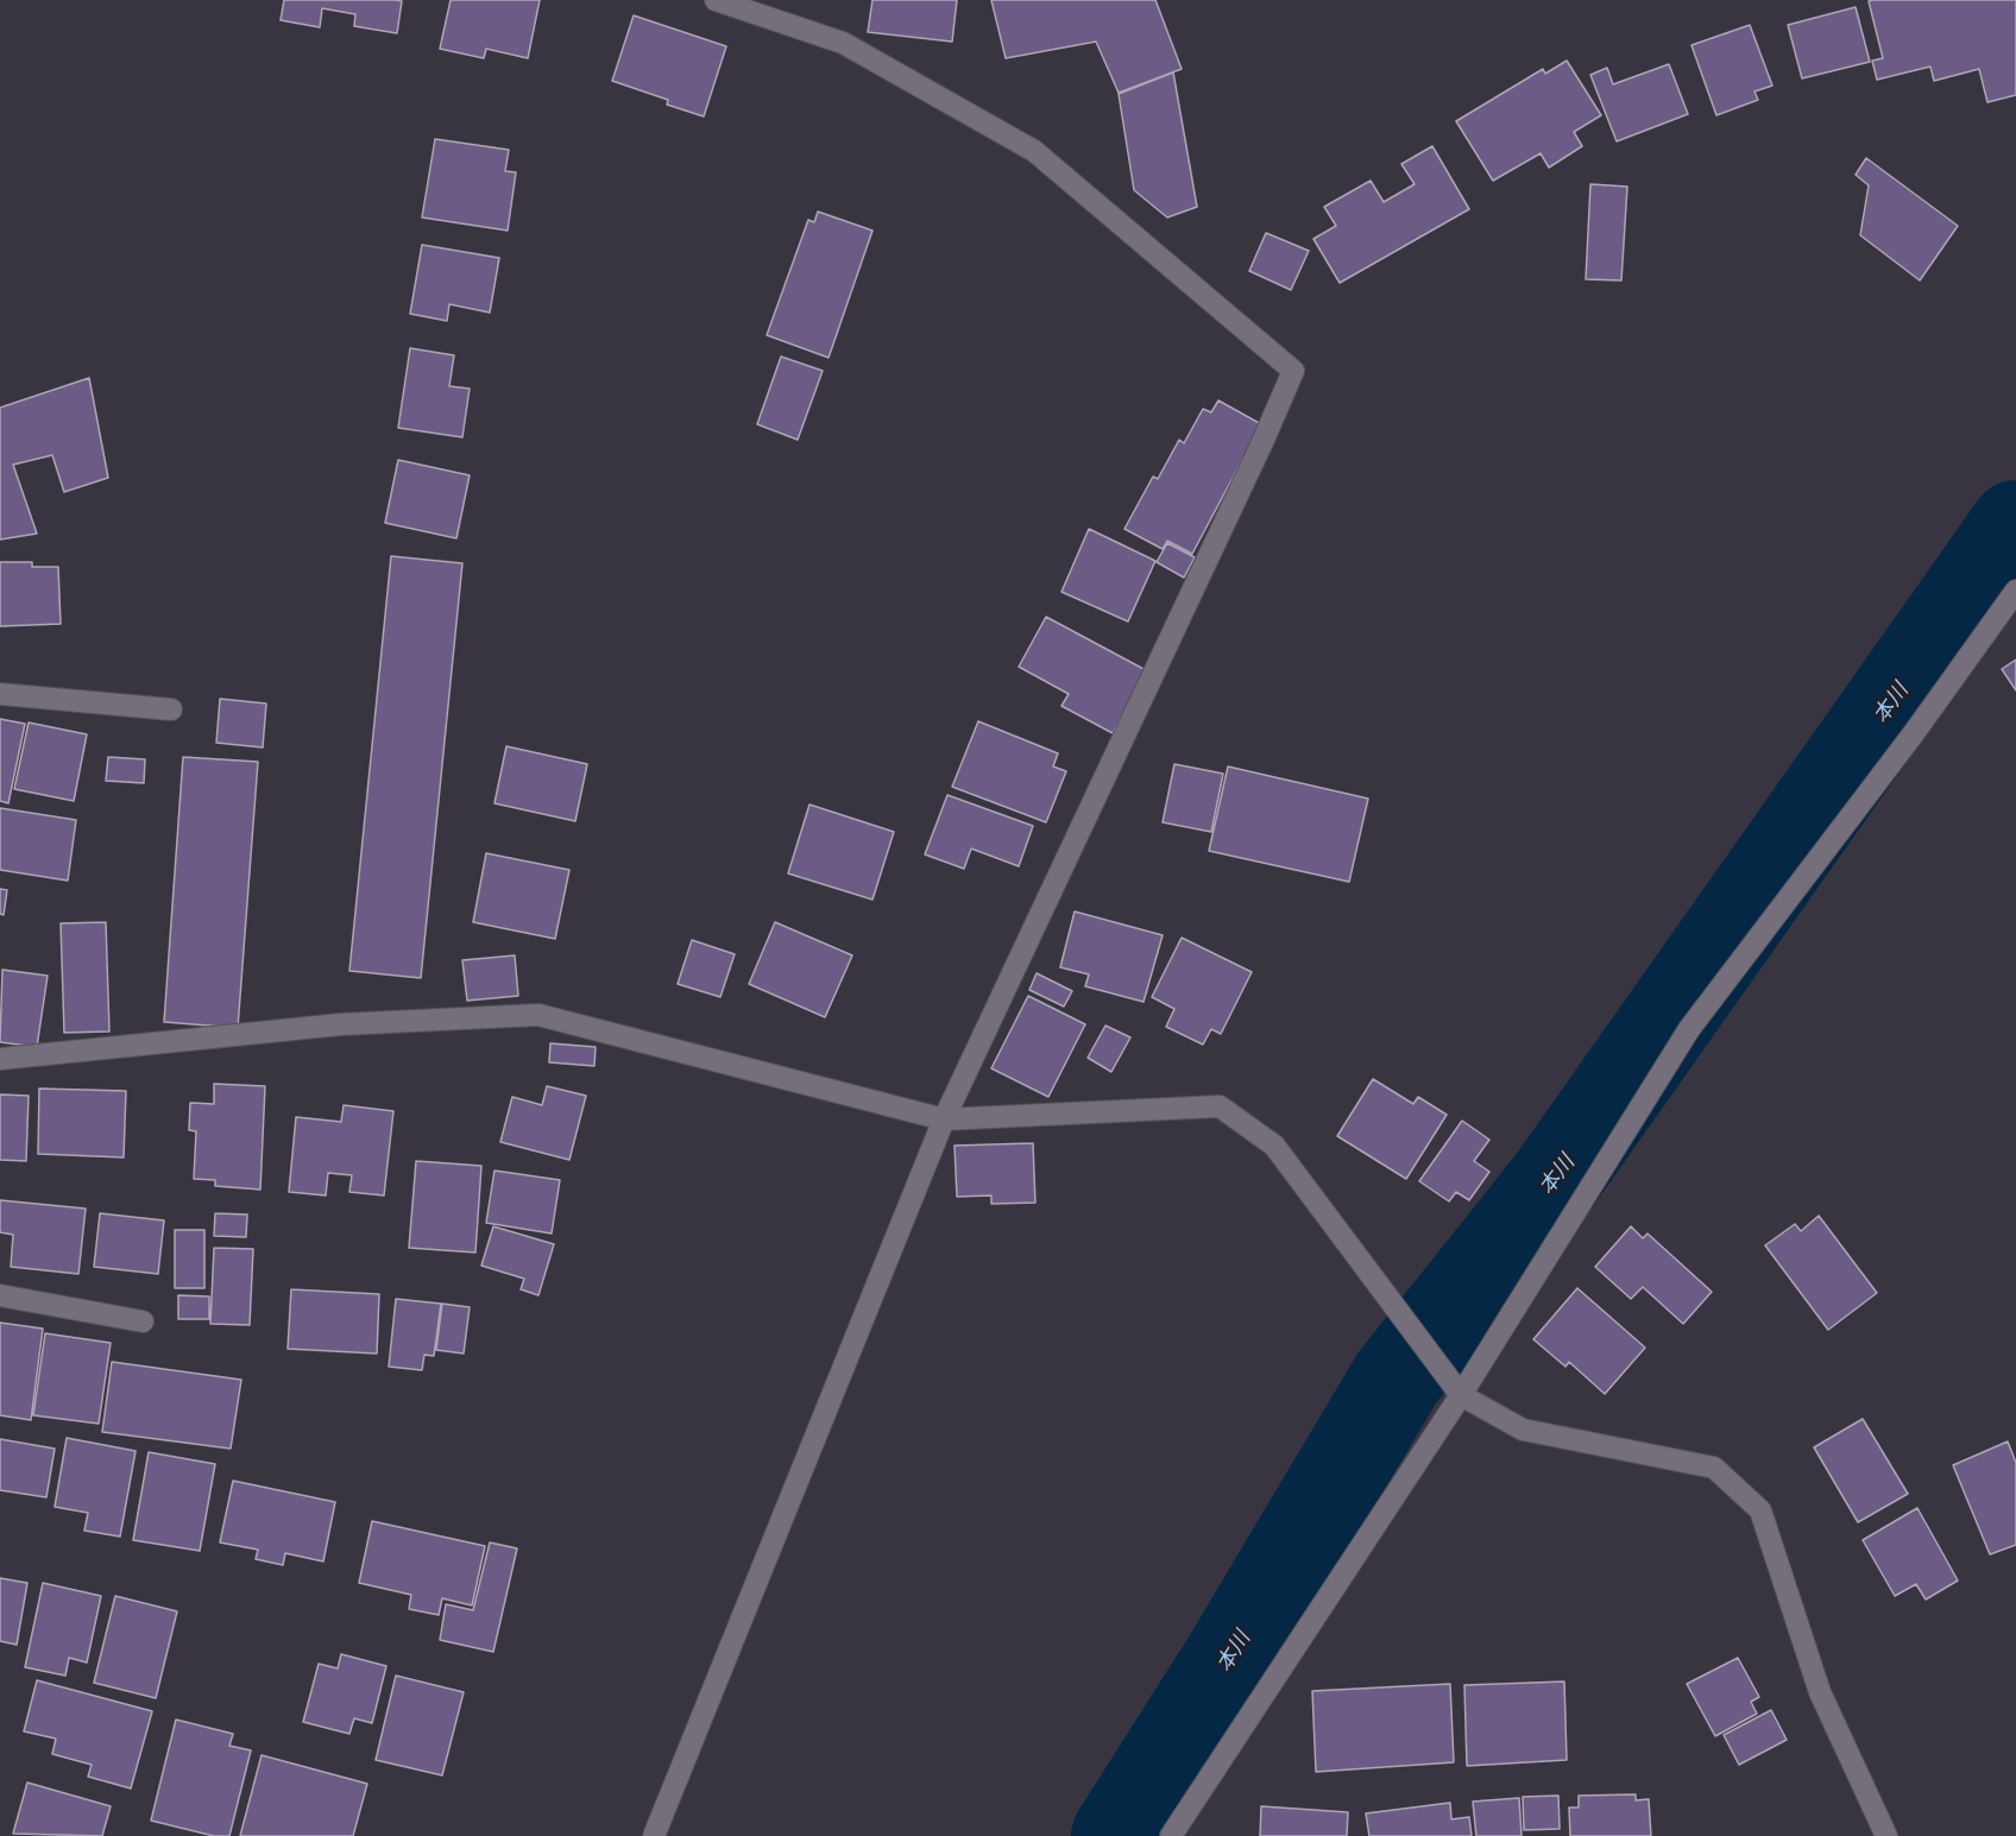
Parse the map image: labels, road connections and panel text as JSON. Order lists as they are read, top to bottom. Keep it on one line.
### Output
{"water":["本川"]}
